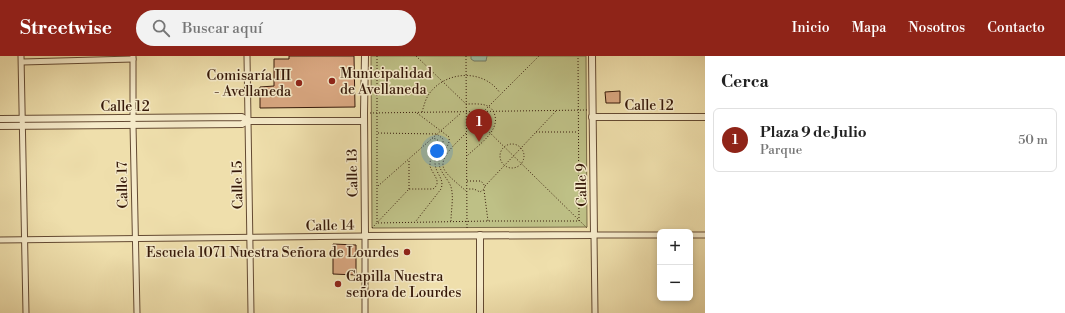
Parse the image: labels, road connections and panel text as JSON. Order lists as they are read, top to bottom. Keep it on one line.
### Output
{"streets":{"street":["Calle 12","Calle 13","Calle 17","Calle 15","Calle 9","Calle 14"]},"crossings":[["Calle 12","Calle 13"],["Calle 12","Calle 17"],["Calle 12","Calle 15"],["Calle 12","Calle 9"],["Calle 13","Calle 14"],["Calle 17","Calle 14"],["Calle 15","Calle 14"],["Calle 9","Calle 14"]],"places":["Municipalidad de Avellaneda","Comisaría III - Avellaneda","Escuela 1071 Nuestra Señora de Lourdes","Capilla Nuestra señora de Lourdes"],"page":{"header":"Streetwise","search":"Buscar aquí","nav":["Inicio","Mapa","Nosotros","Contacto"],"heading":"Cerca","list":[{"mark":"1","name":"Plaza 9 de Julio","note":"Parque","value":"50 m"}],"pins":"1","map_buttons":["+","−"]}}
